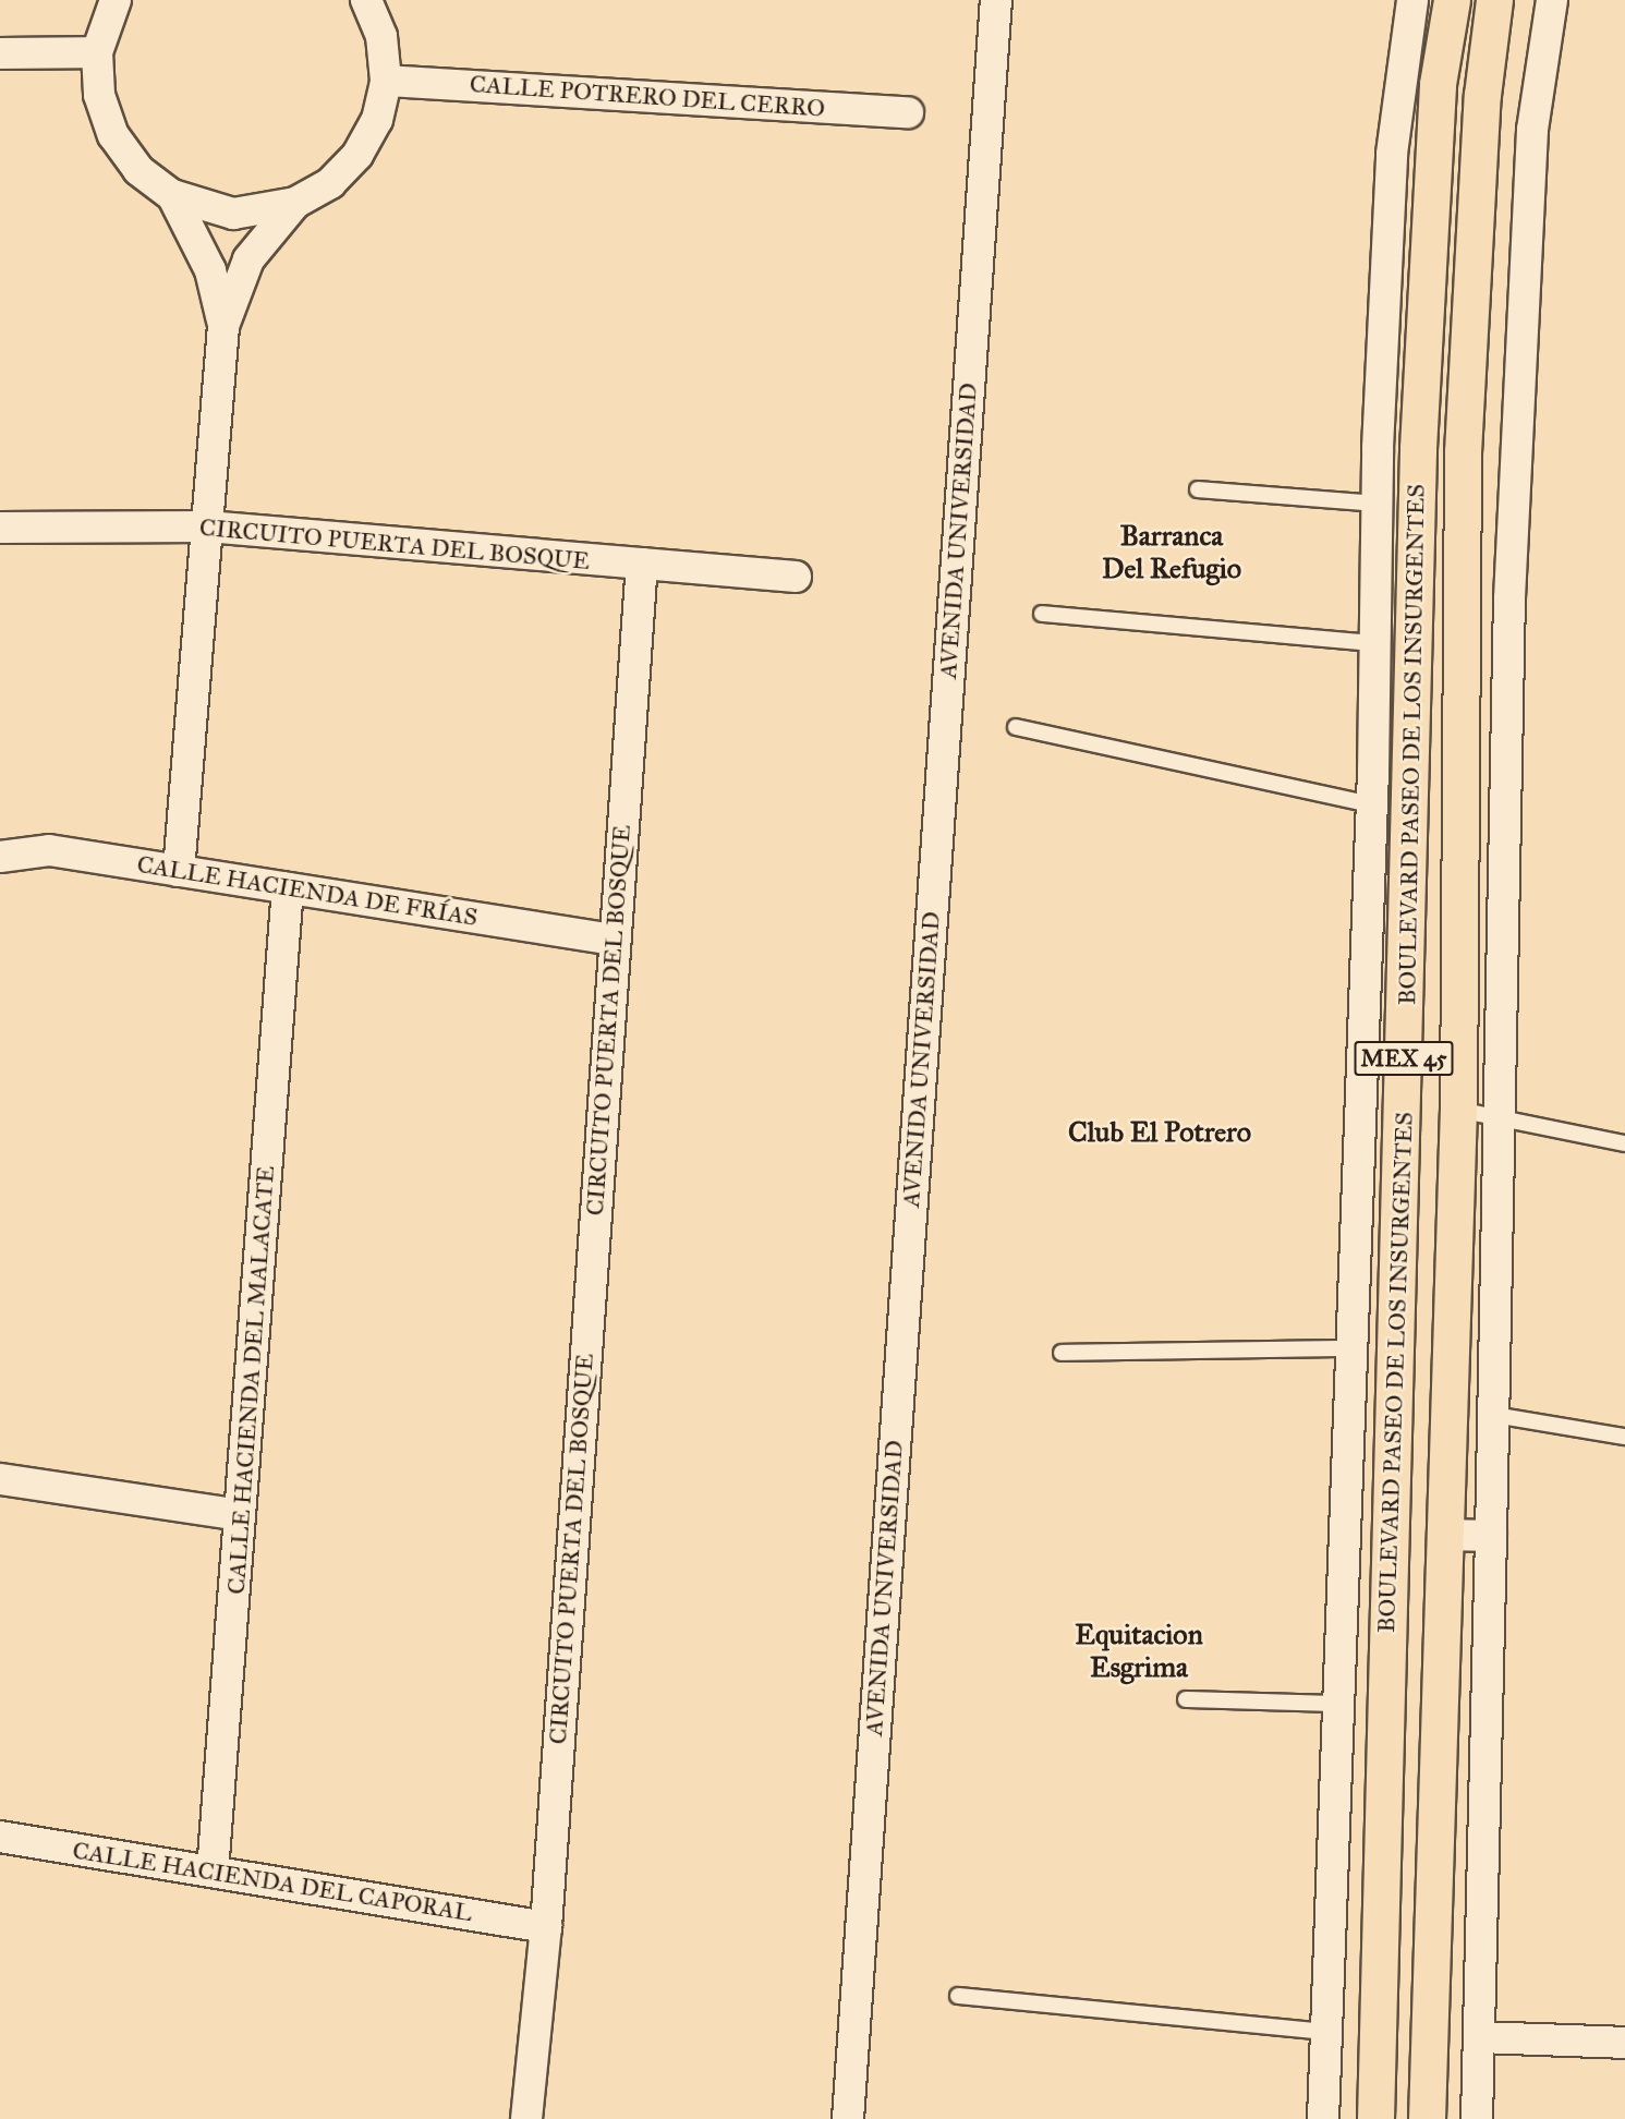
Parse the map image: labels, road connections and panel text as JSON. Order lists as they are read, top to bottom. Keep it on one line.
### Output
{"streets":{"main road":["BOULEVARD PASEO DE LOS INSURGENTES","MEX 45"],"street":["CALLE POTRERO DEL CERRO","AVENIDA UNIVERSIDAD","CIRCUITO PUERTA DEL BOSQUE","CALLE HACIENDA DE FRÍAS","CALLE HACIENDA DEL MALACATE","CALLE HACIENDA DEL CAPORAL"]},"crossings":[["CIRCUITO PUERTA DEL BOSQUE","CALLE HACIENDA DE FRÍAS"],["CIRCUITO PUERTA DEL BOSQUE","CALLE HACIENDA DEL CAPORAL"],["CALLE HACIENDA DE FRÍAS","CALLE HACIENDA DEL MALACATE"],["CALLE HACIENDA DEL MALACATE","CALLE HACIENDA DEL CAPORAL"]],"districts":["Barranca Del Refugio","Club El Potrero","Equitacion Esgrima"]}
